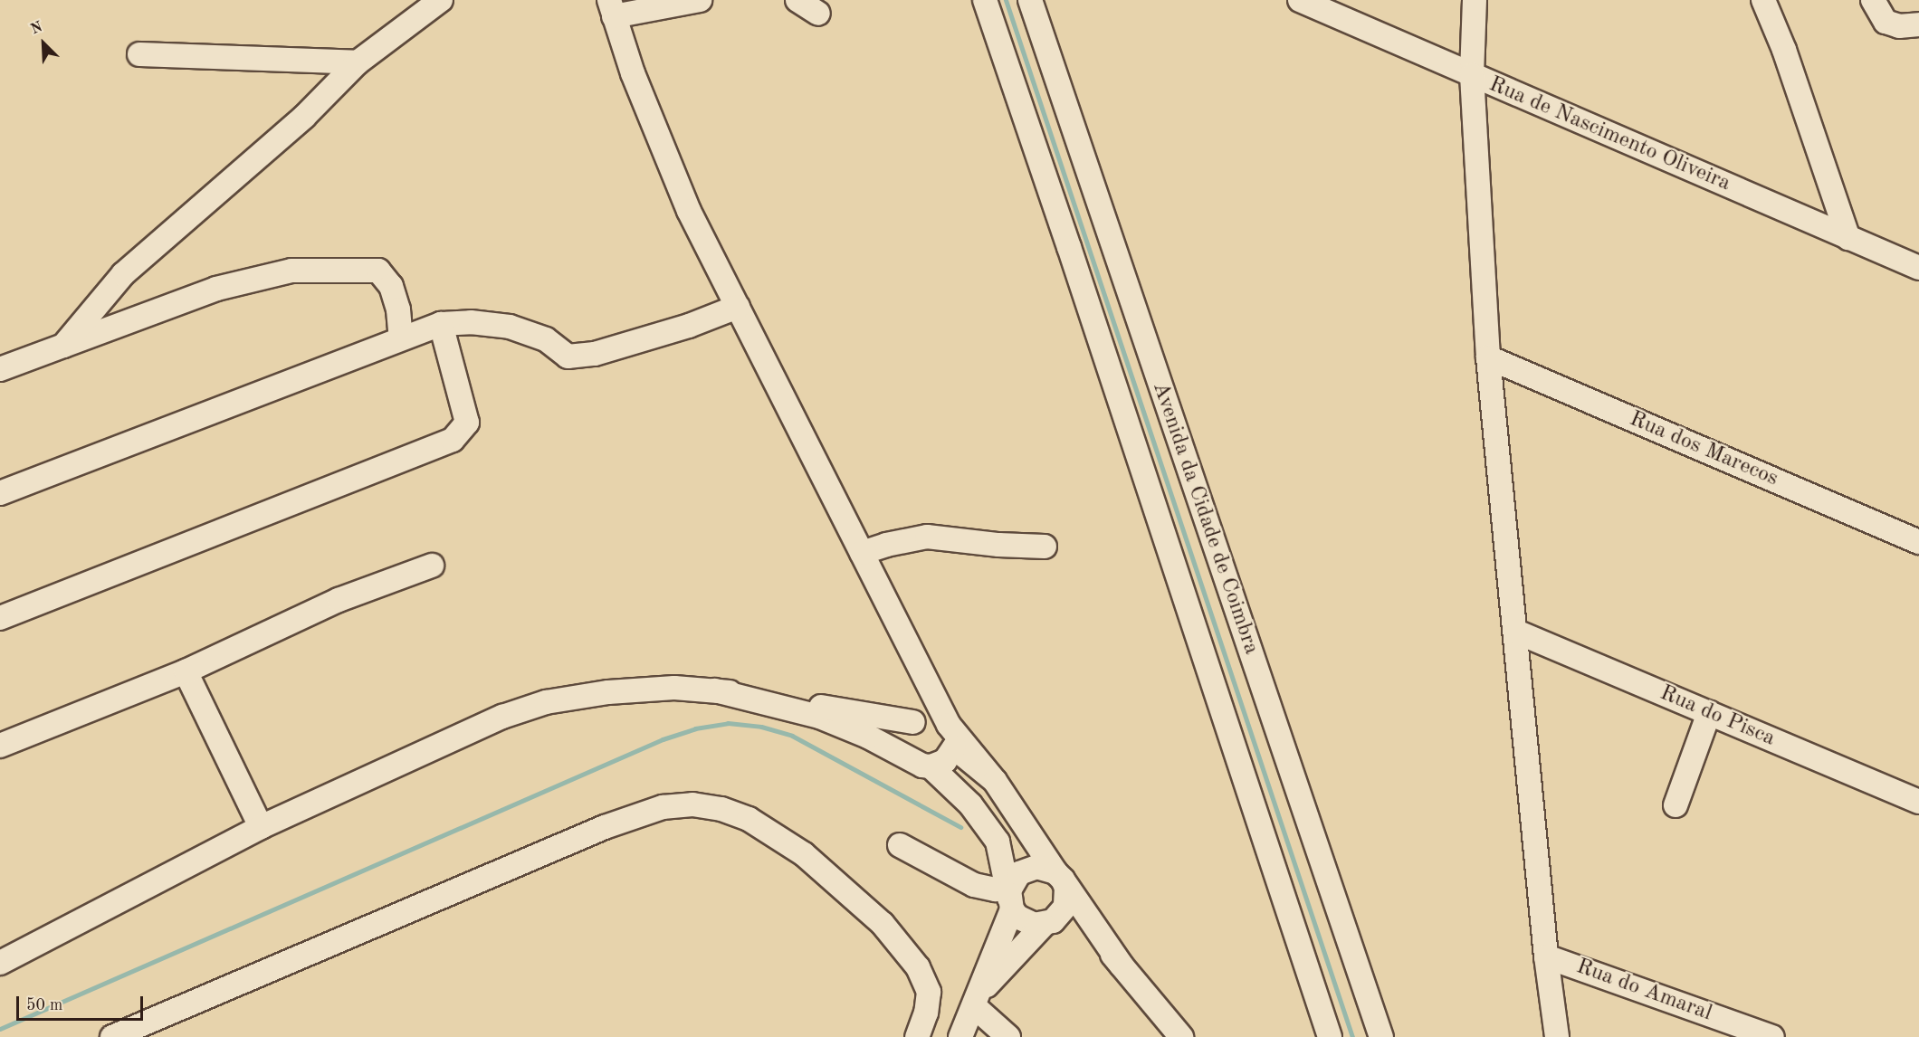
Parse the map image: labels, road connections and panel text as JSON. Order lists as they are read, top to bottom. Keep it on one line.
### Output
{"streets":{"street":["Rua de Nascimento Oliveira","Rua dos Marecos","Avenida da Cidade de Coimbra","Rua do Pisca","Rua do Amaral"]},"scale_bar":"50 m","north":"top left"}
